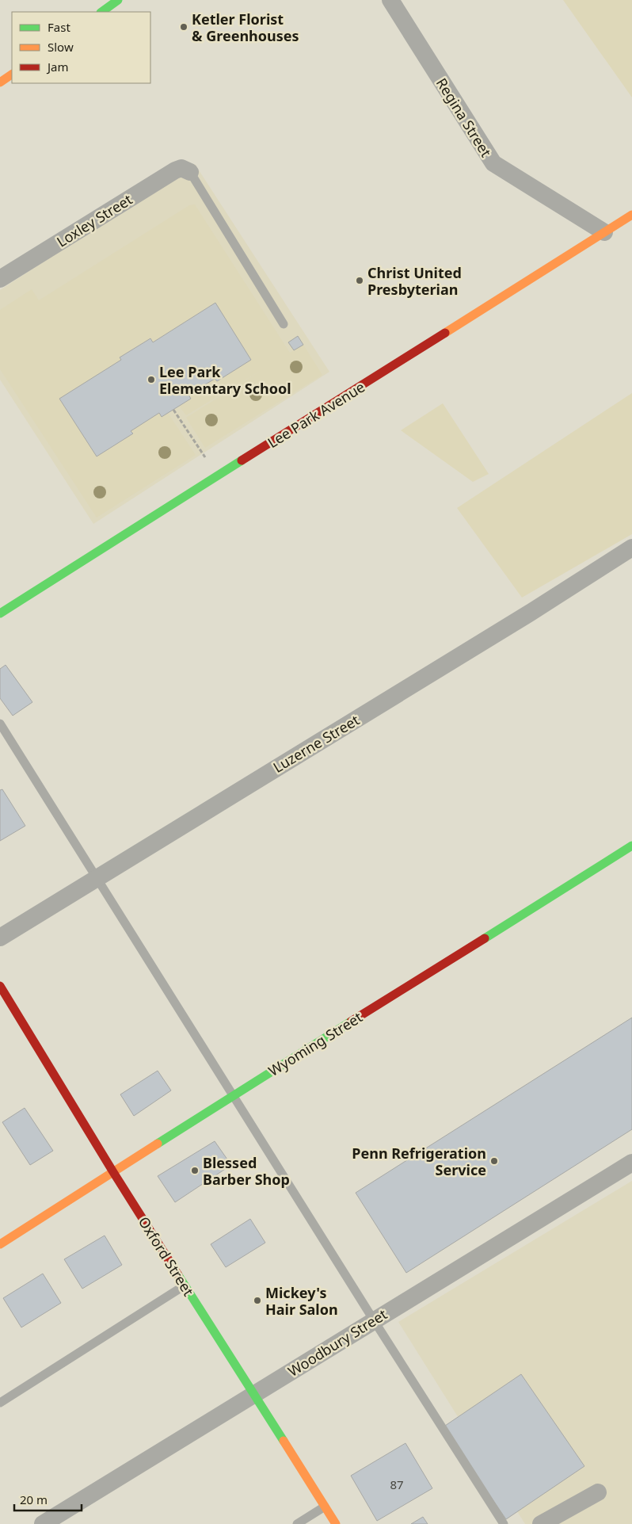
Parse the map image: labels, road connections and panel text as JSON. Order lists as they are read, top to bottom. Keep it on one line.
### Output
{"streets":{"street":["Regina Street","Loxley Street","Lee Park Avenue","Luzerne Street","Wyoming Street","Oxford Street","Woodbury Street"]},"crossings":[["Regina Street","Lee Park Avenue"],["Wyoming Street","Oxford Street"],["Oxford Street","Woodbury Street"]],"places":["Ketler Florist & Greenhouses","Christ United Presbyterian","Lee Park Elementary School","Penn Refrigeration Service","Blessed Barber Shop","Mickey's Hair Salon"],"house_numbers":["87"],"legend":["Fast","Slow","Jam"],"scale_bar":"20 m"}
